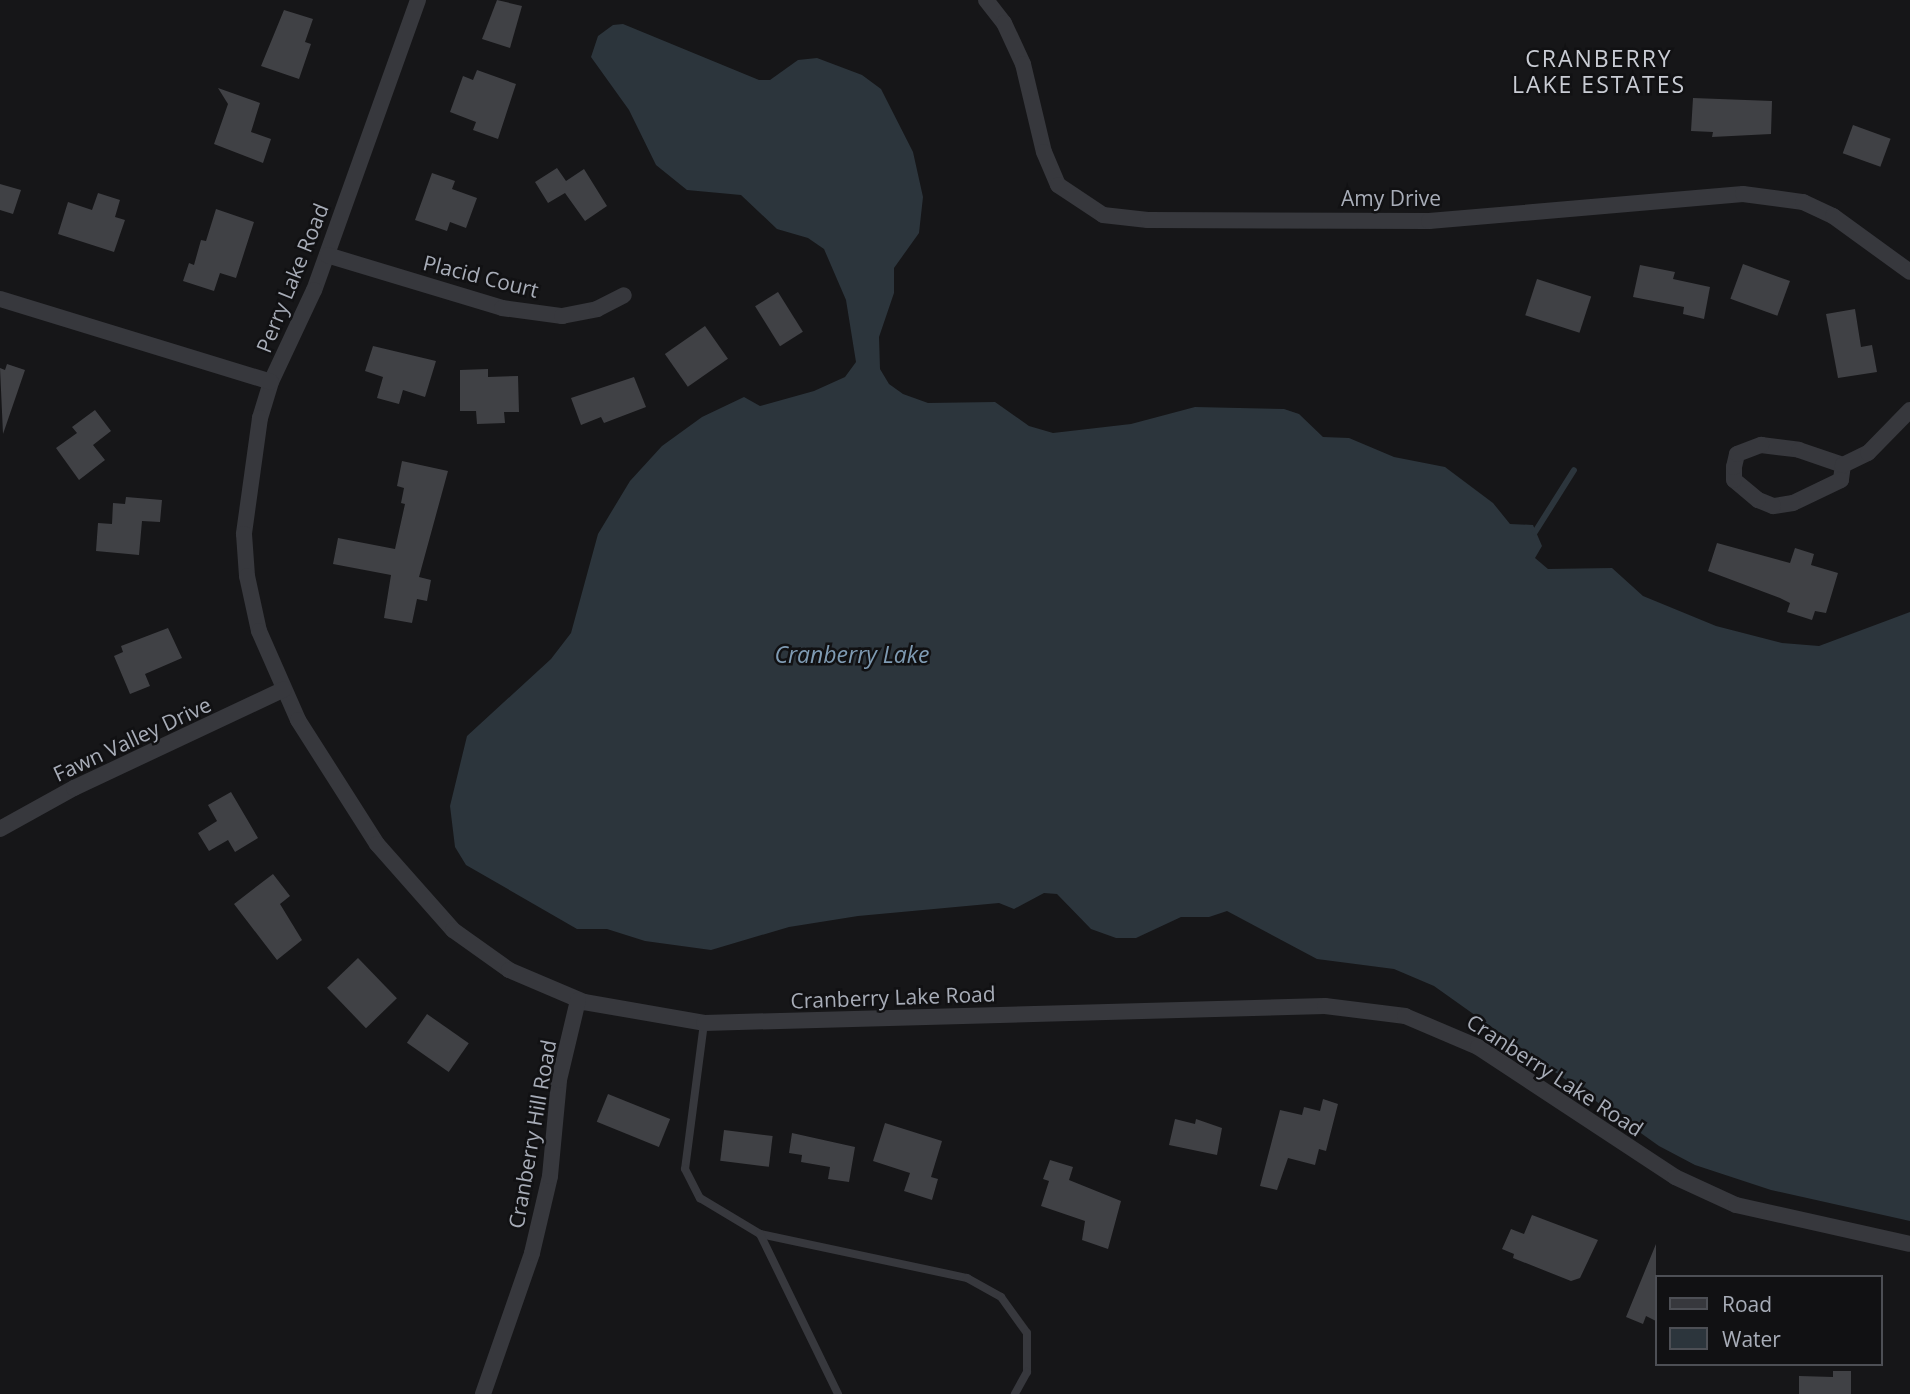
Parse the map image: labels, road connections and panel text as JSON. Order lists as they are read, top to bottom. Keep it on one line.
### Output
{"streets":{"street":["Amy Drive","Placid Court","Perry Lake Road","Fawn Valley Drive","Cranberry Lake Road","Cranberry Hill Road"]},"crossings":[["Placid Court","Perry Lake Road"],["Perry Lake Road","Cranberry Lake Road"],["Fawn Valley Drive","Cranberry Lake Road"],["Cranberry Lake Road","Cranberry Hill Road"]],"districts":["CRANBERRY LAKE ESTATES"],"water":["Cranberry Lake"],"legend":["Road","Water"]}
